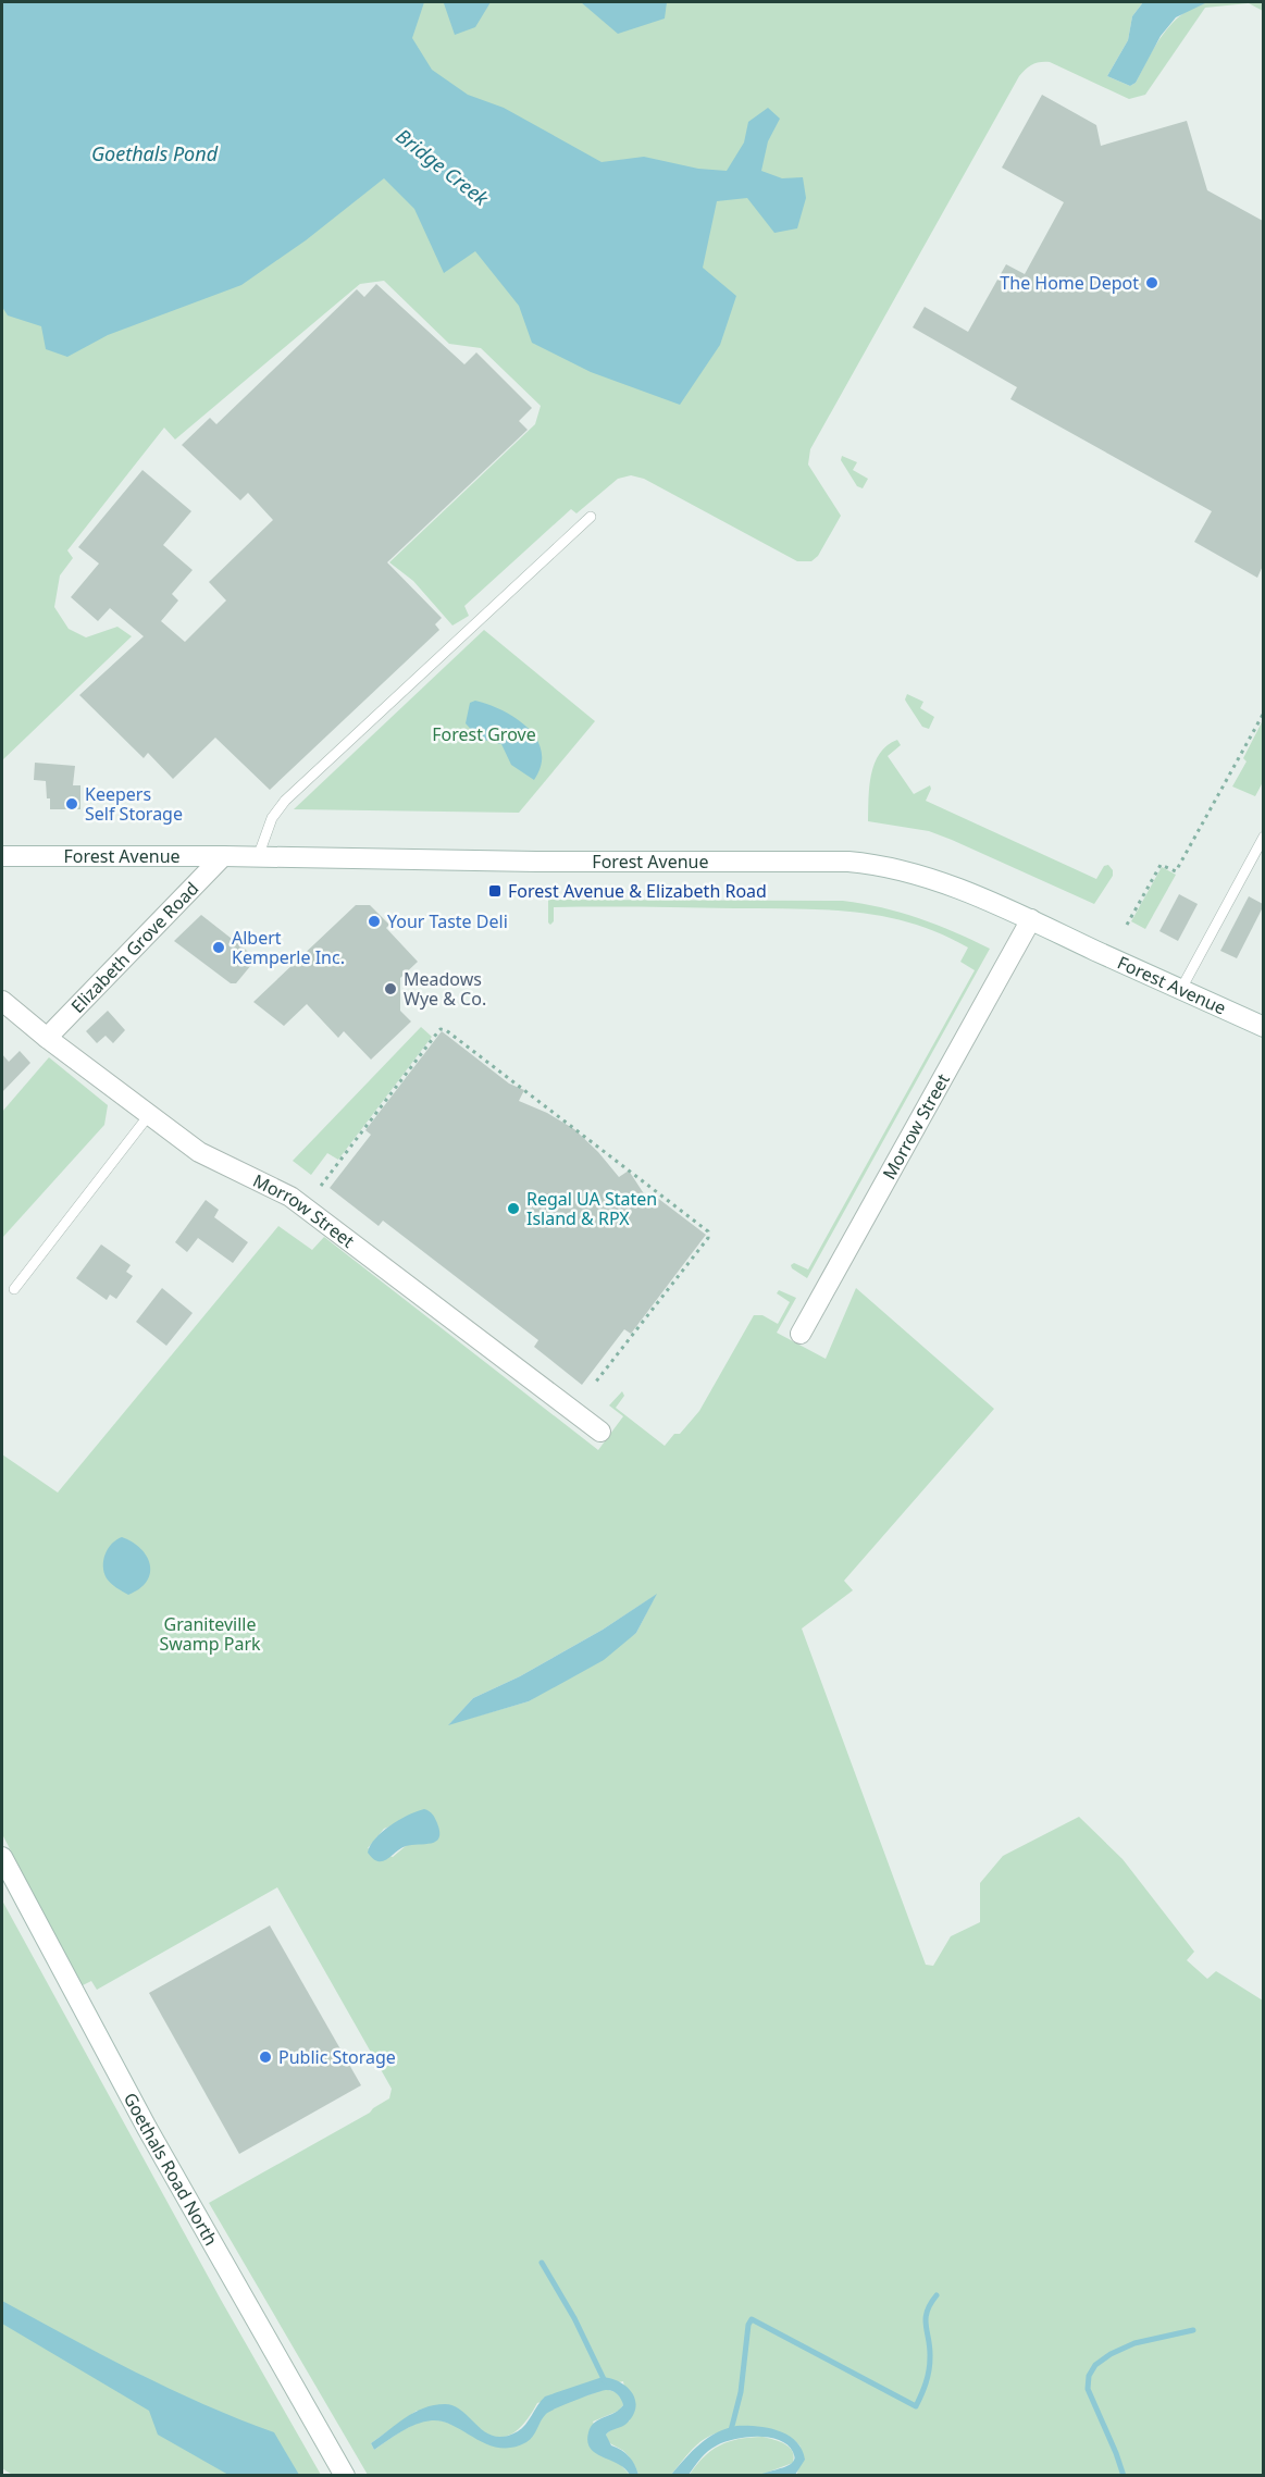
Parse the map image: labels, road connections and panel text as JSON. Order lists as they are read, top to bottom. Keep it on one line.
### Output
{"streets":{"main road":["Forest Avenue","Elizabeth Grove Road","Morrow Street","Goethals Road North"]},"crossings":[["Forest Avenue","Elizabeth Grove Road"],["Forest Avenue","Morrow Street"],["Elizabeth Grove Road","Morrow Street"]],"water":["Goethals Pond","Bridge Creek"],"parks":["Forest Grove","Graniteville Swamp Park"],"places":{"other":["The Home Depot","Keepers Self Storage","Your Taste Deli","Albert Kemperle Inc.","Meadows Wye & Co.","Regal UA Staten Island & RPX","Public Storage"],"transit":["Forest Avenue & Elizabeth Road"]}}
